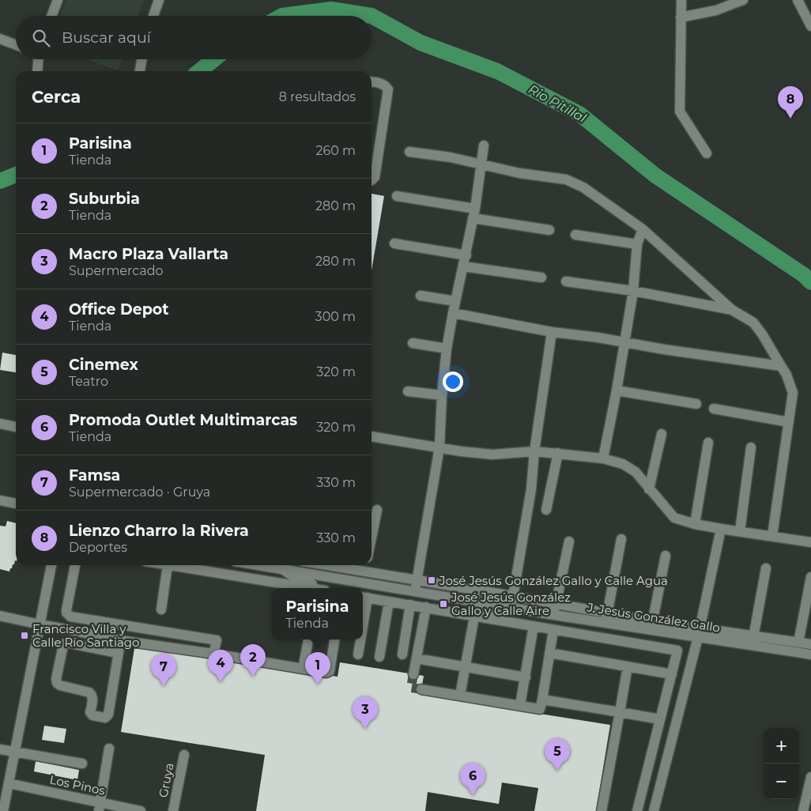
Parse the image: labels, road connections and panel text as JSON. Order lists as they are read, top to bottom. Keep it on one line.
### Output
{"streets":{"street":["J. Jesús González Gallo","Gruya","Los Pinos"]},"water":["Rio Pitillal"],"places":{"transit":["José Jesús González Gallo y Calle Agua","José Jesús González Gallo y Calle Aire","Francisco Villa y Calle Río Santiago"]},"page":{"search":"Buscar aquí","heading":["Cerca","8 resultados"],"pins":["8","2","4","1","7","3","5","6"],"list":[{"mark":"1","name":"Parisina","note":"Tienda","value":"260 m"},{"mark":"2","name":"Suburbia","note":"Tienda","value":"280 m"},{"mark":"3","name":"Macro Plaza Vallarta","note":"Supermercado","value":"280 m"},{"mark":"4","name":"Office Depot","note":"Tienda","value":"300 m"},{"mark":"5","name":"Cinemex","note":"Teatro","value":"320 m"},{"mark":"6","name":"Promoda Outlet Multimarcas","note":"Tienda","value":"320 m"},{"mark":"7","name":"Famsa","note":"Supermercado · Gruya","value":"330 m"},{"mark":"8","name":"Lienzo Charro la Rivera","note":"Deportes","value":"330 m"}],"popup":["Parisina","Tienda"],"map_buttons":["+","−"]}}
